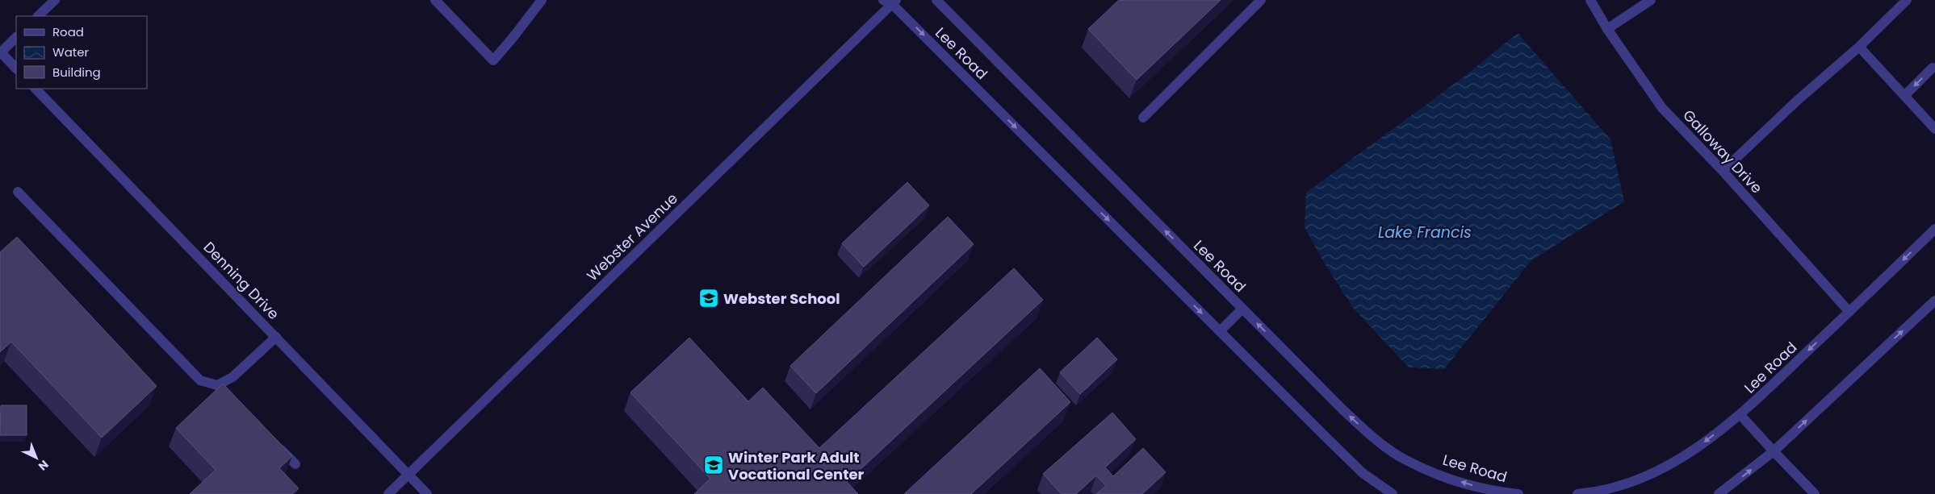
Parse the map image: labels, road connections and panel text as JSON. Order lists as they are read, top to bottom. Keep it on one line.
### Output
{"streets":{"street":["Lee Road","Galloway Drive","Webster Avenue","Denning Drive"]},"crossings":[["Lee Road","Galloway Drive"],["Lee Road","Webster Avenue"],["Webster Avenue","Denning Drive"]],"water":["Lake Francis"],"places":{"school or university":["Webster School","Winter Park Adult Vocational Center"]},"legend":["Road","Water","Building"],"north":"bottom right"}
